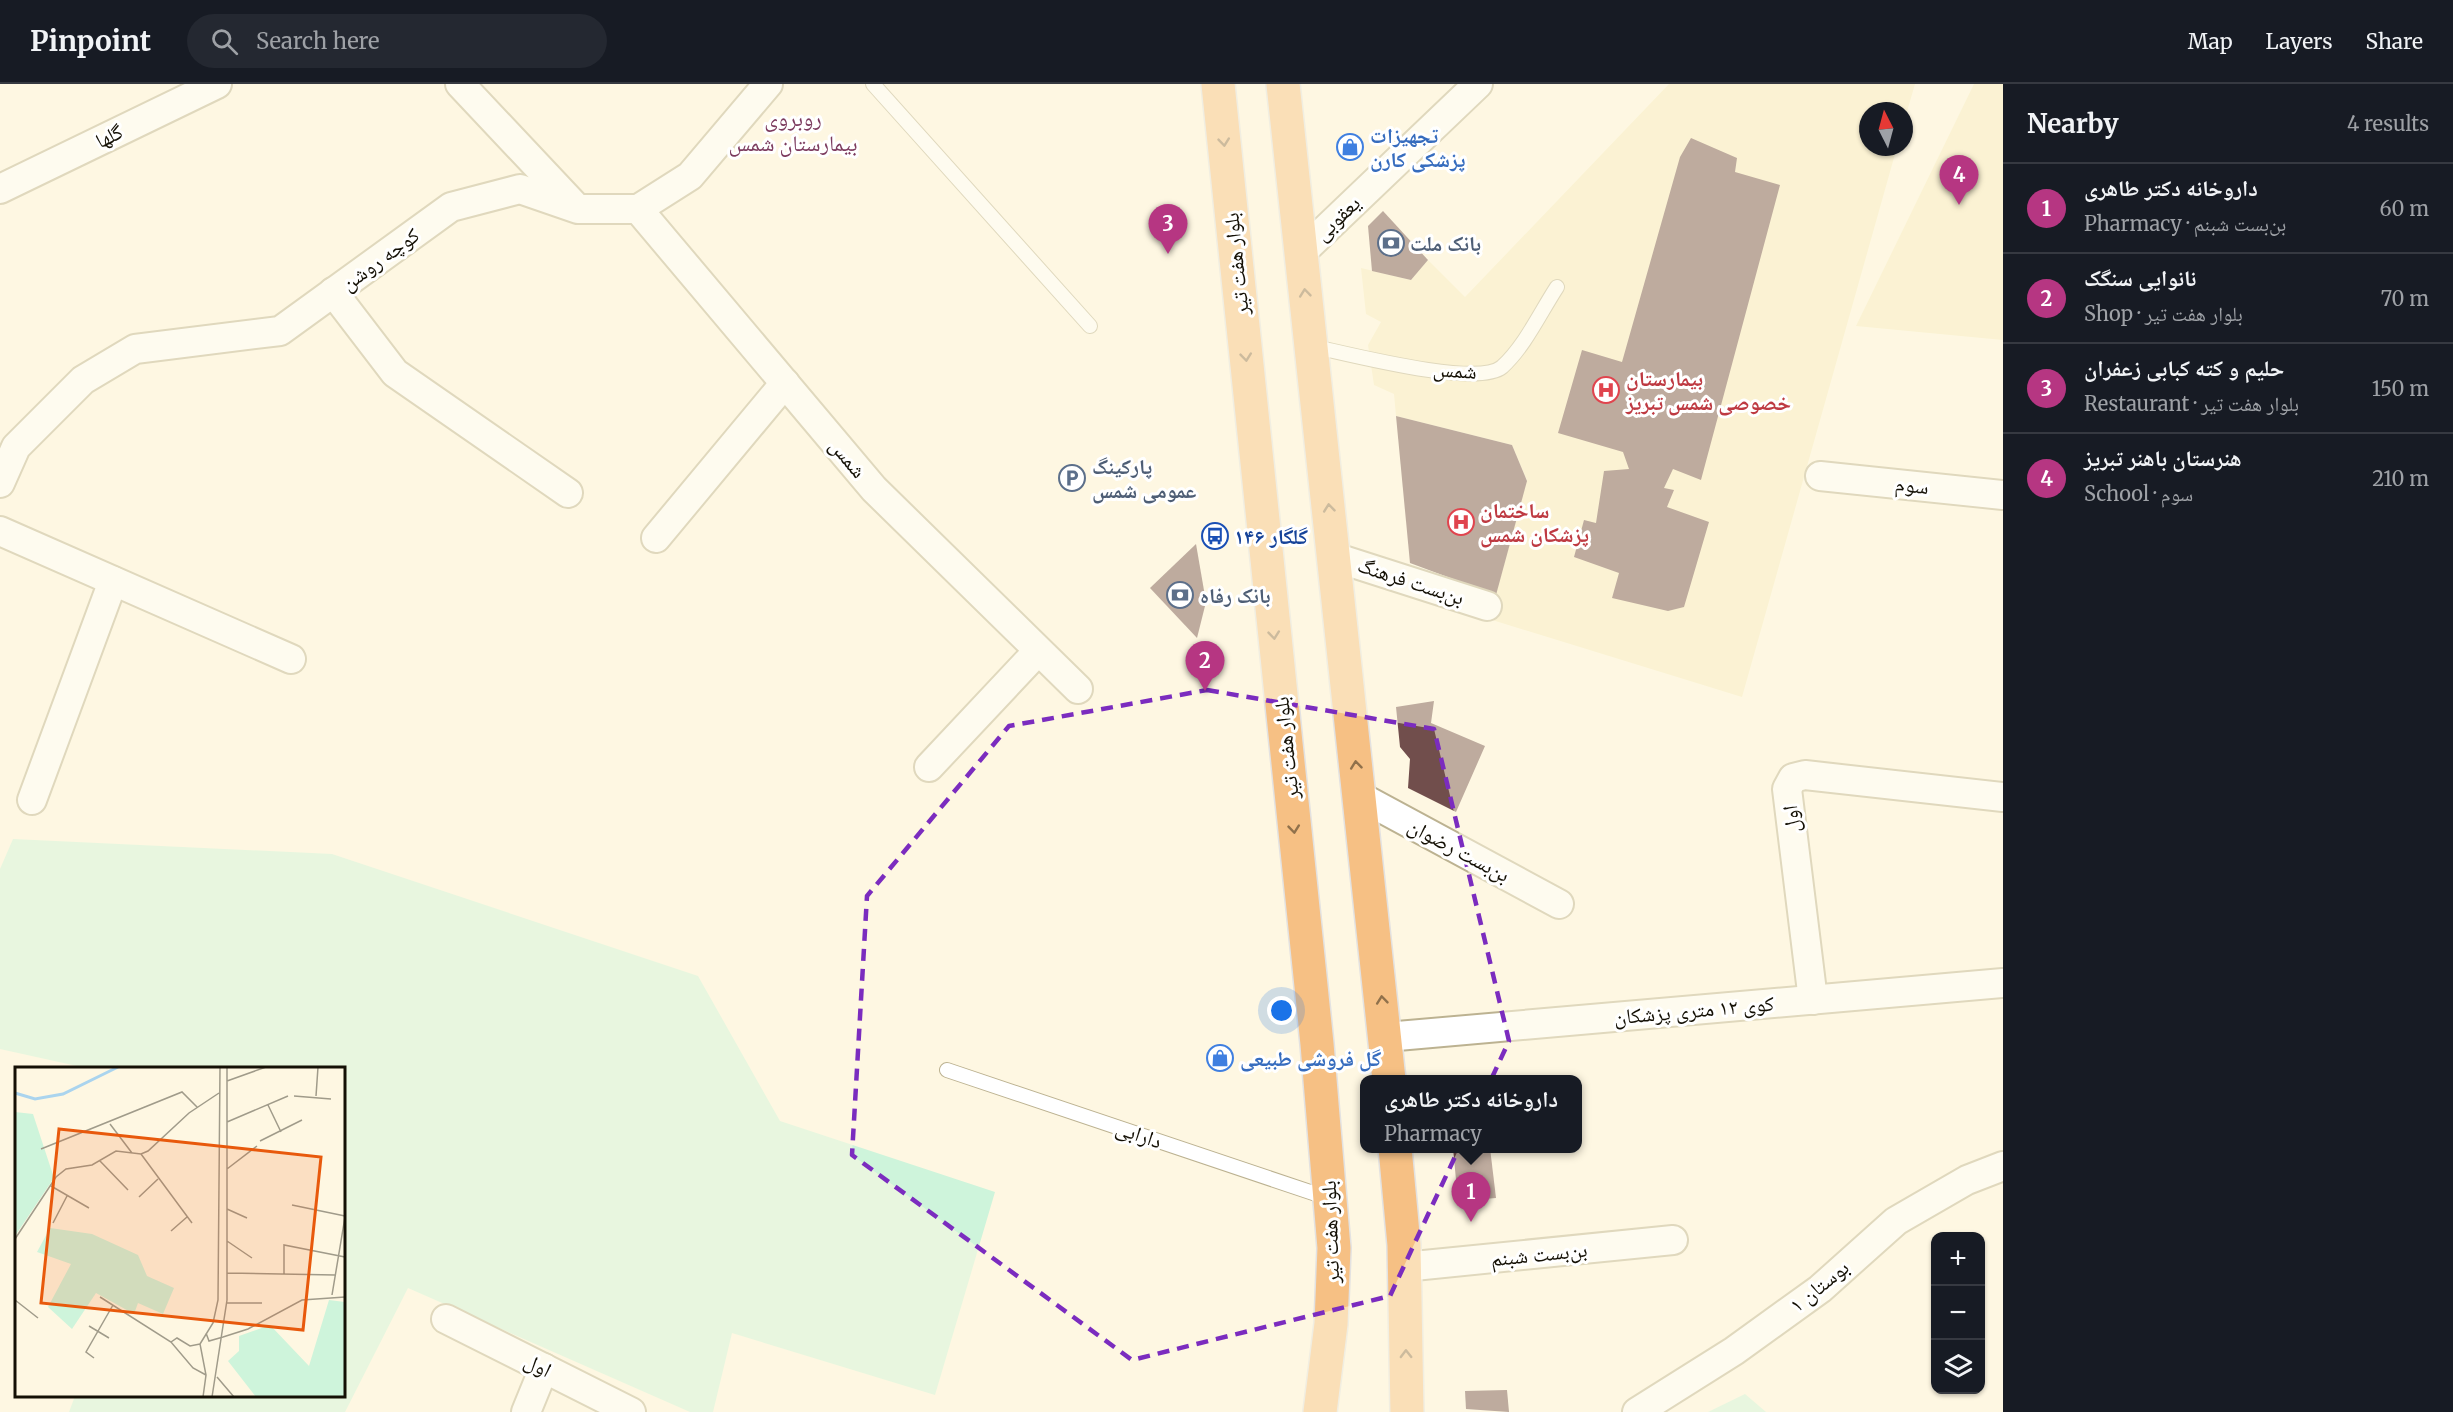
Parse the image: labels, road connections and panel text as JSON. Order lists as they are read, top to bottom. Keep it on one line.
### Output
{"streets":{"highway":["بلوار هفت تیر"],"street":["گلها","یعقوبی","کوچه روشن","شمس","سوم","بن‌بست فرهنگ","اول","بن‌بست رضوان","کوی ۱۲ متری پزشکان","بن‌بست شبنم","بوستان ۱"],"lane":["دارابی"]},"crossings":[["کوچه روشن","شمس"],["بلوار هفت تیر","دارابی"],["اول","کوی ۱۲ متری پزشکان"]],"districts":["روبروی بیمارستان شمس"],"places":{"shop":["تجهیزات پزشکی کارن","گل فروشی طبیعی"],"bank":["بانک ملت","بانک رفاه"],"hospital":["بیمارستان خصوصی شمس تبریز","ساختمان پزشکان شمس"],"parking":["پارکینگ عمومی شمس"],"bus stop":["گلگار ۱۴۶"]},"north":"top","page":{"header":"Pinpoint","search":"Search here","nav":["Map","Layers","Share"],"heading":["Nearby","4 results"],"pins":["4","3","2","1"],"list":[{"mark":"1","name":"داروخانه دکتر طاهری","note":"Pharmacy · بن‌بست شبنم","value":"60 m"},{"mark":"2","name":"نانوایی سنگک","note":"Shop · بلوار هفت تیر","value":"70 m"},{"mark":"3","name":"حلیم و کته کبابی زعفران","note":"Restaurant · بلوار هفت تیر","value":"150 m"},{"mark":"4","name":"هنرستان باهنر تبریز","note":"School · سوم","value":"210 m"}],"popup":["داروخانه دکتر طاهری","Pharmacy"],"map_buttons":["+","−"]}}
